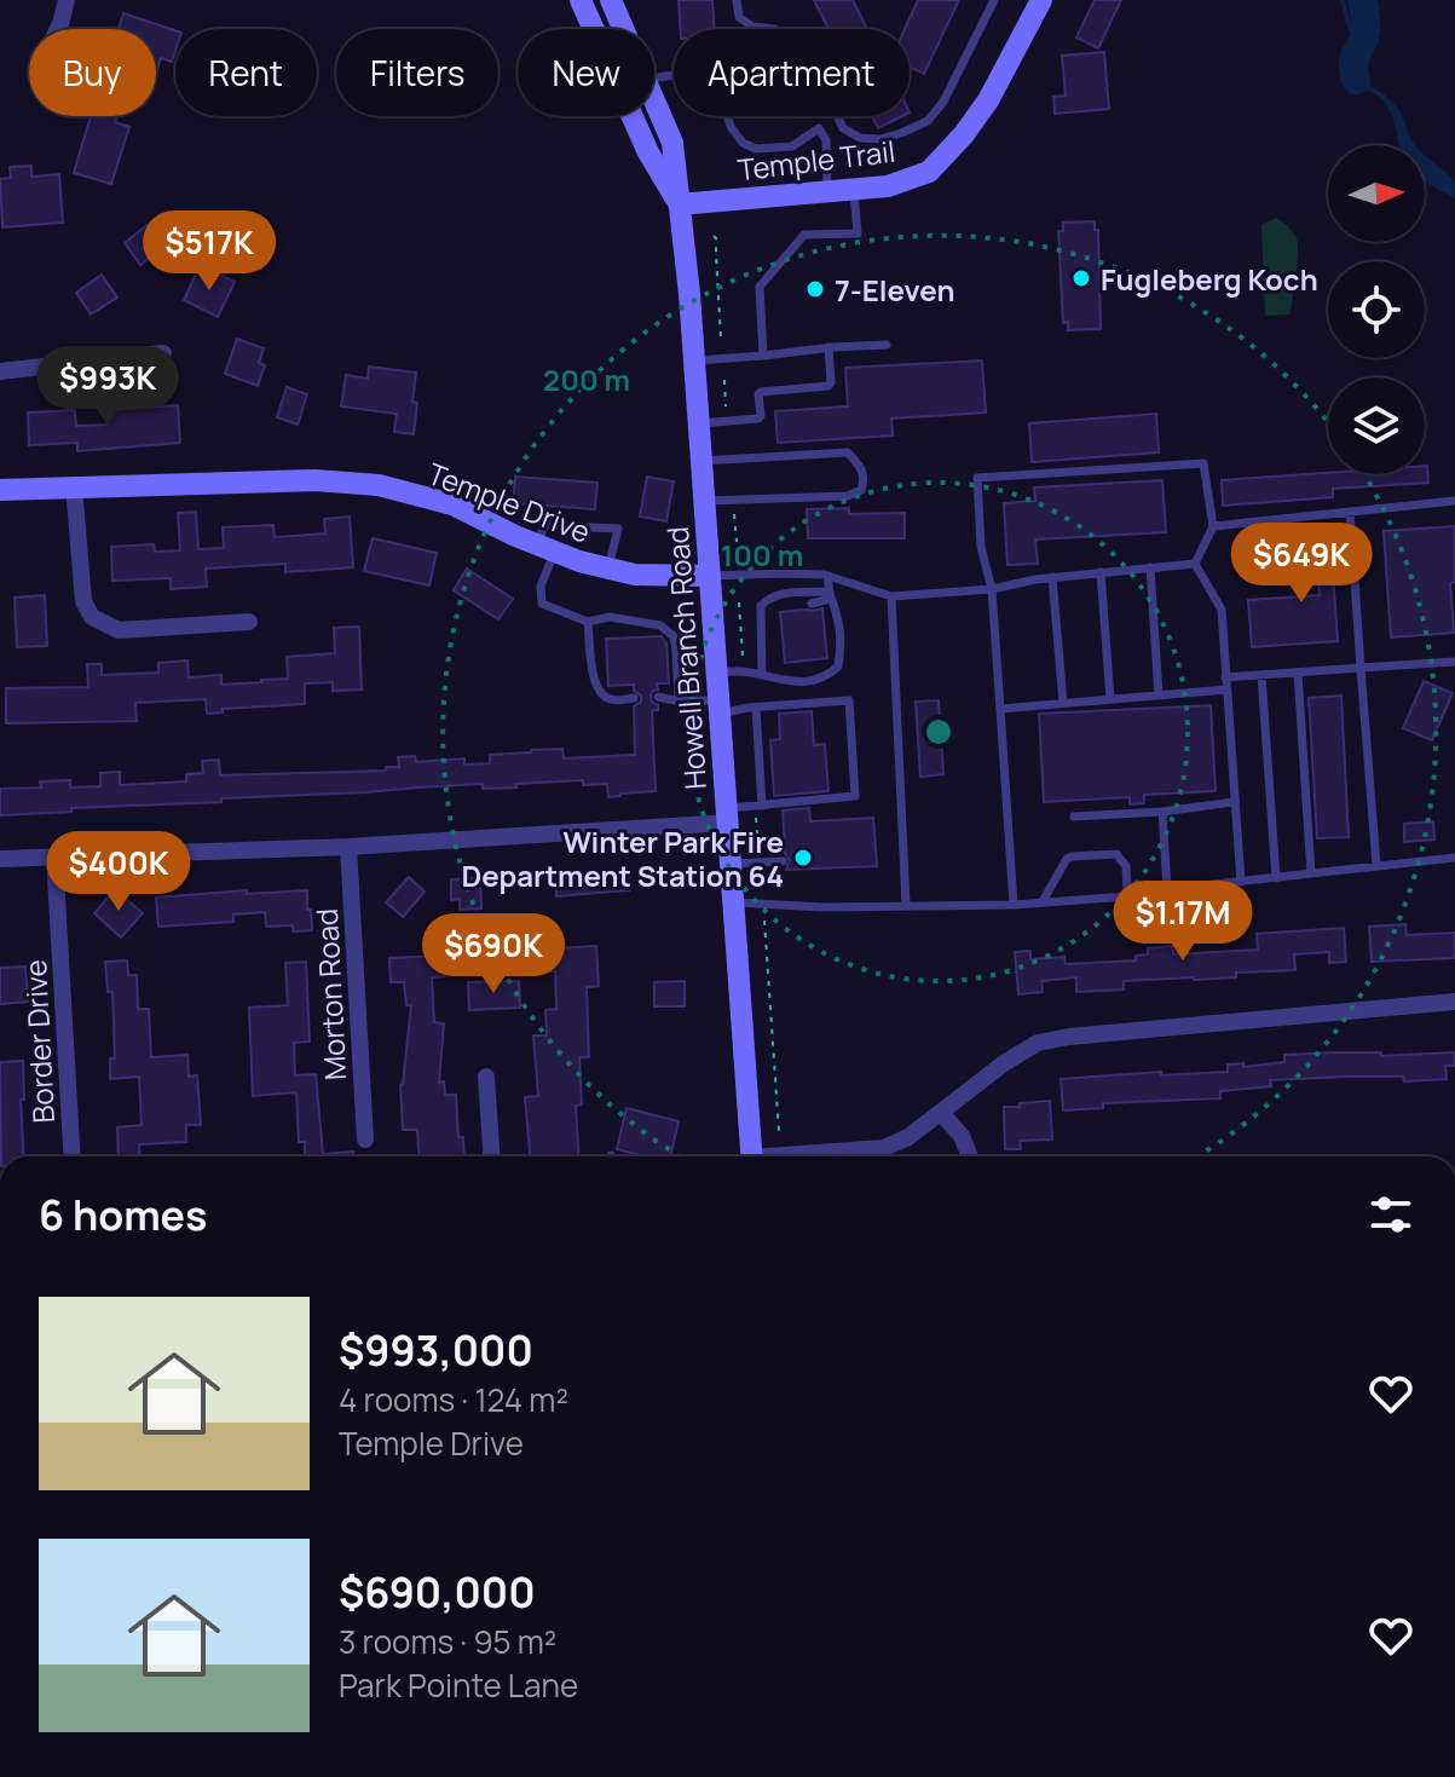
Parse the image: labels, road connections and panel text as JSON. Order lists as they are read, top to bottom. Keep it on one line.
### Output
{"streets":{"main road":["Temple Trail","Temple Drive","Howell Branch Road"],"street":["Morton Road","Border Drive"]},"crossings":[["Temple Trail","Howell Branch Road"],["Temple Drive","Howell Branch Road"]],"places":["Fugleberg Koch","7-Eleven","Winter Park Fire Department Station 64"],"north":"right","page":{"chip":["Buy","Rent","Filters","New","Apartment"],"price":["$517K","$993K","$649K","$400K","$1.17M","$690K"],"heading":"6 homes","list":[{"name":"$993,000","note":"4 rooms · 124 m² · Temple Drive"},{"name":"$690,000","note":"3 rooms · 95 m² · Park Pointe Lane"}]},"rings":["200 m","100 m"]}
